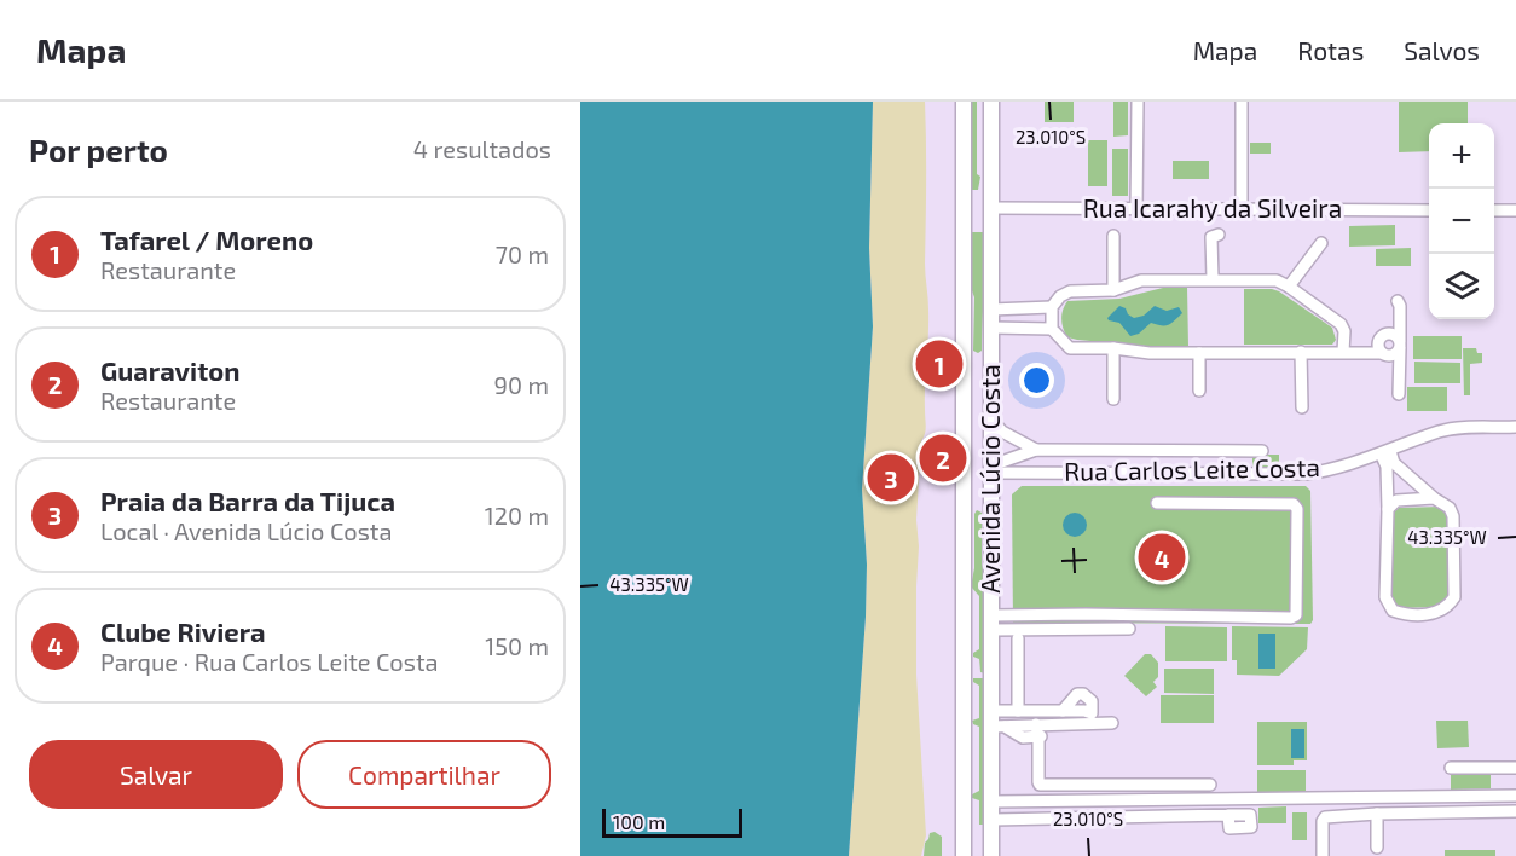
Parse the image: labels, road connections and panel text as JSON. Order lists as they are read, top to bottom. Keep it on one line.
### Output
{"streets":{"main road":["Avenida Lúcio Costa"],"street":["Rua Icarahy da Silveira","Rua Carlos Leite Costa"]},"crossings":[["Rua Icarahy da Silveira","Avenida Lúcio Costa"],["Rua Carlos Leite Costa","Avenida Lúcio Costa"]],"scale_bar":"100 m","page":{"header":"Mapa","nav":["Mapa","Rotas","Salvos"],"heading":["Por perto","4 resultados"],"map_buttons":["+","−"],"list":[{"mark":"1","name":"Tafarel / Moreno","note":"Restaurante","value":"70 m"},{"mark":"2","name":"Guaraviton","note":"Restaurante","value":"90 m"},{"mark":"3","name":"Praia da Barra da Tijuca","note":"Local · Avenida Lúcio Costa","value":"120 m"},{"mark":"4","name":"Clube Riviera","note":"Parque · Rua Carlos Leite Costa","value":"150 m"}],"pins":["1","2","3","4"],"buttons":["Salvar","Compartilhar"],"scale":"100 m"},"coordinates":["23.010°S","43.335°W"]}
